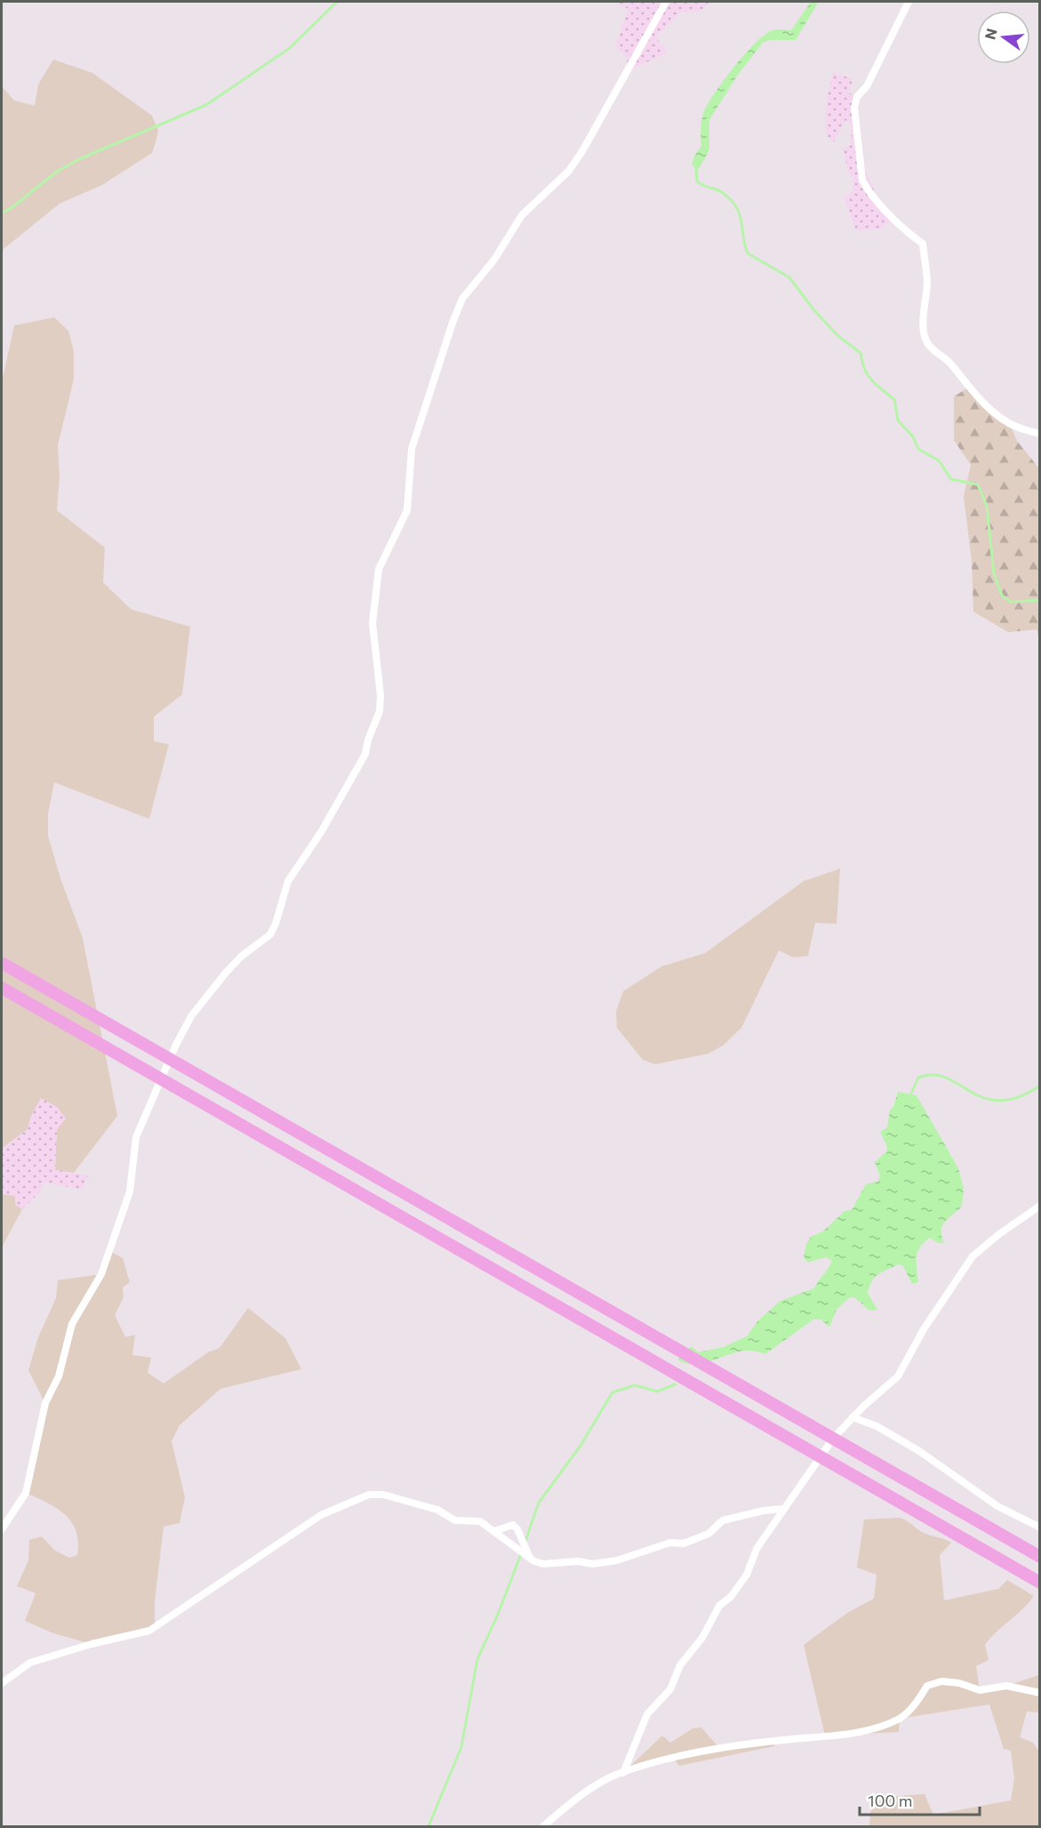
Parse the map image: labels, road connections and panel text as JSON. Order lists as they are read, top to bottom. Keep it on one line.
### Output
{"scale_bar":"100 m","north":"left"}
